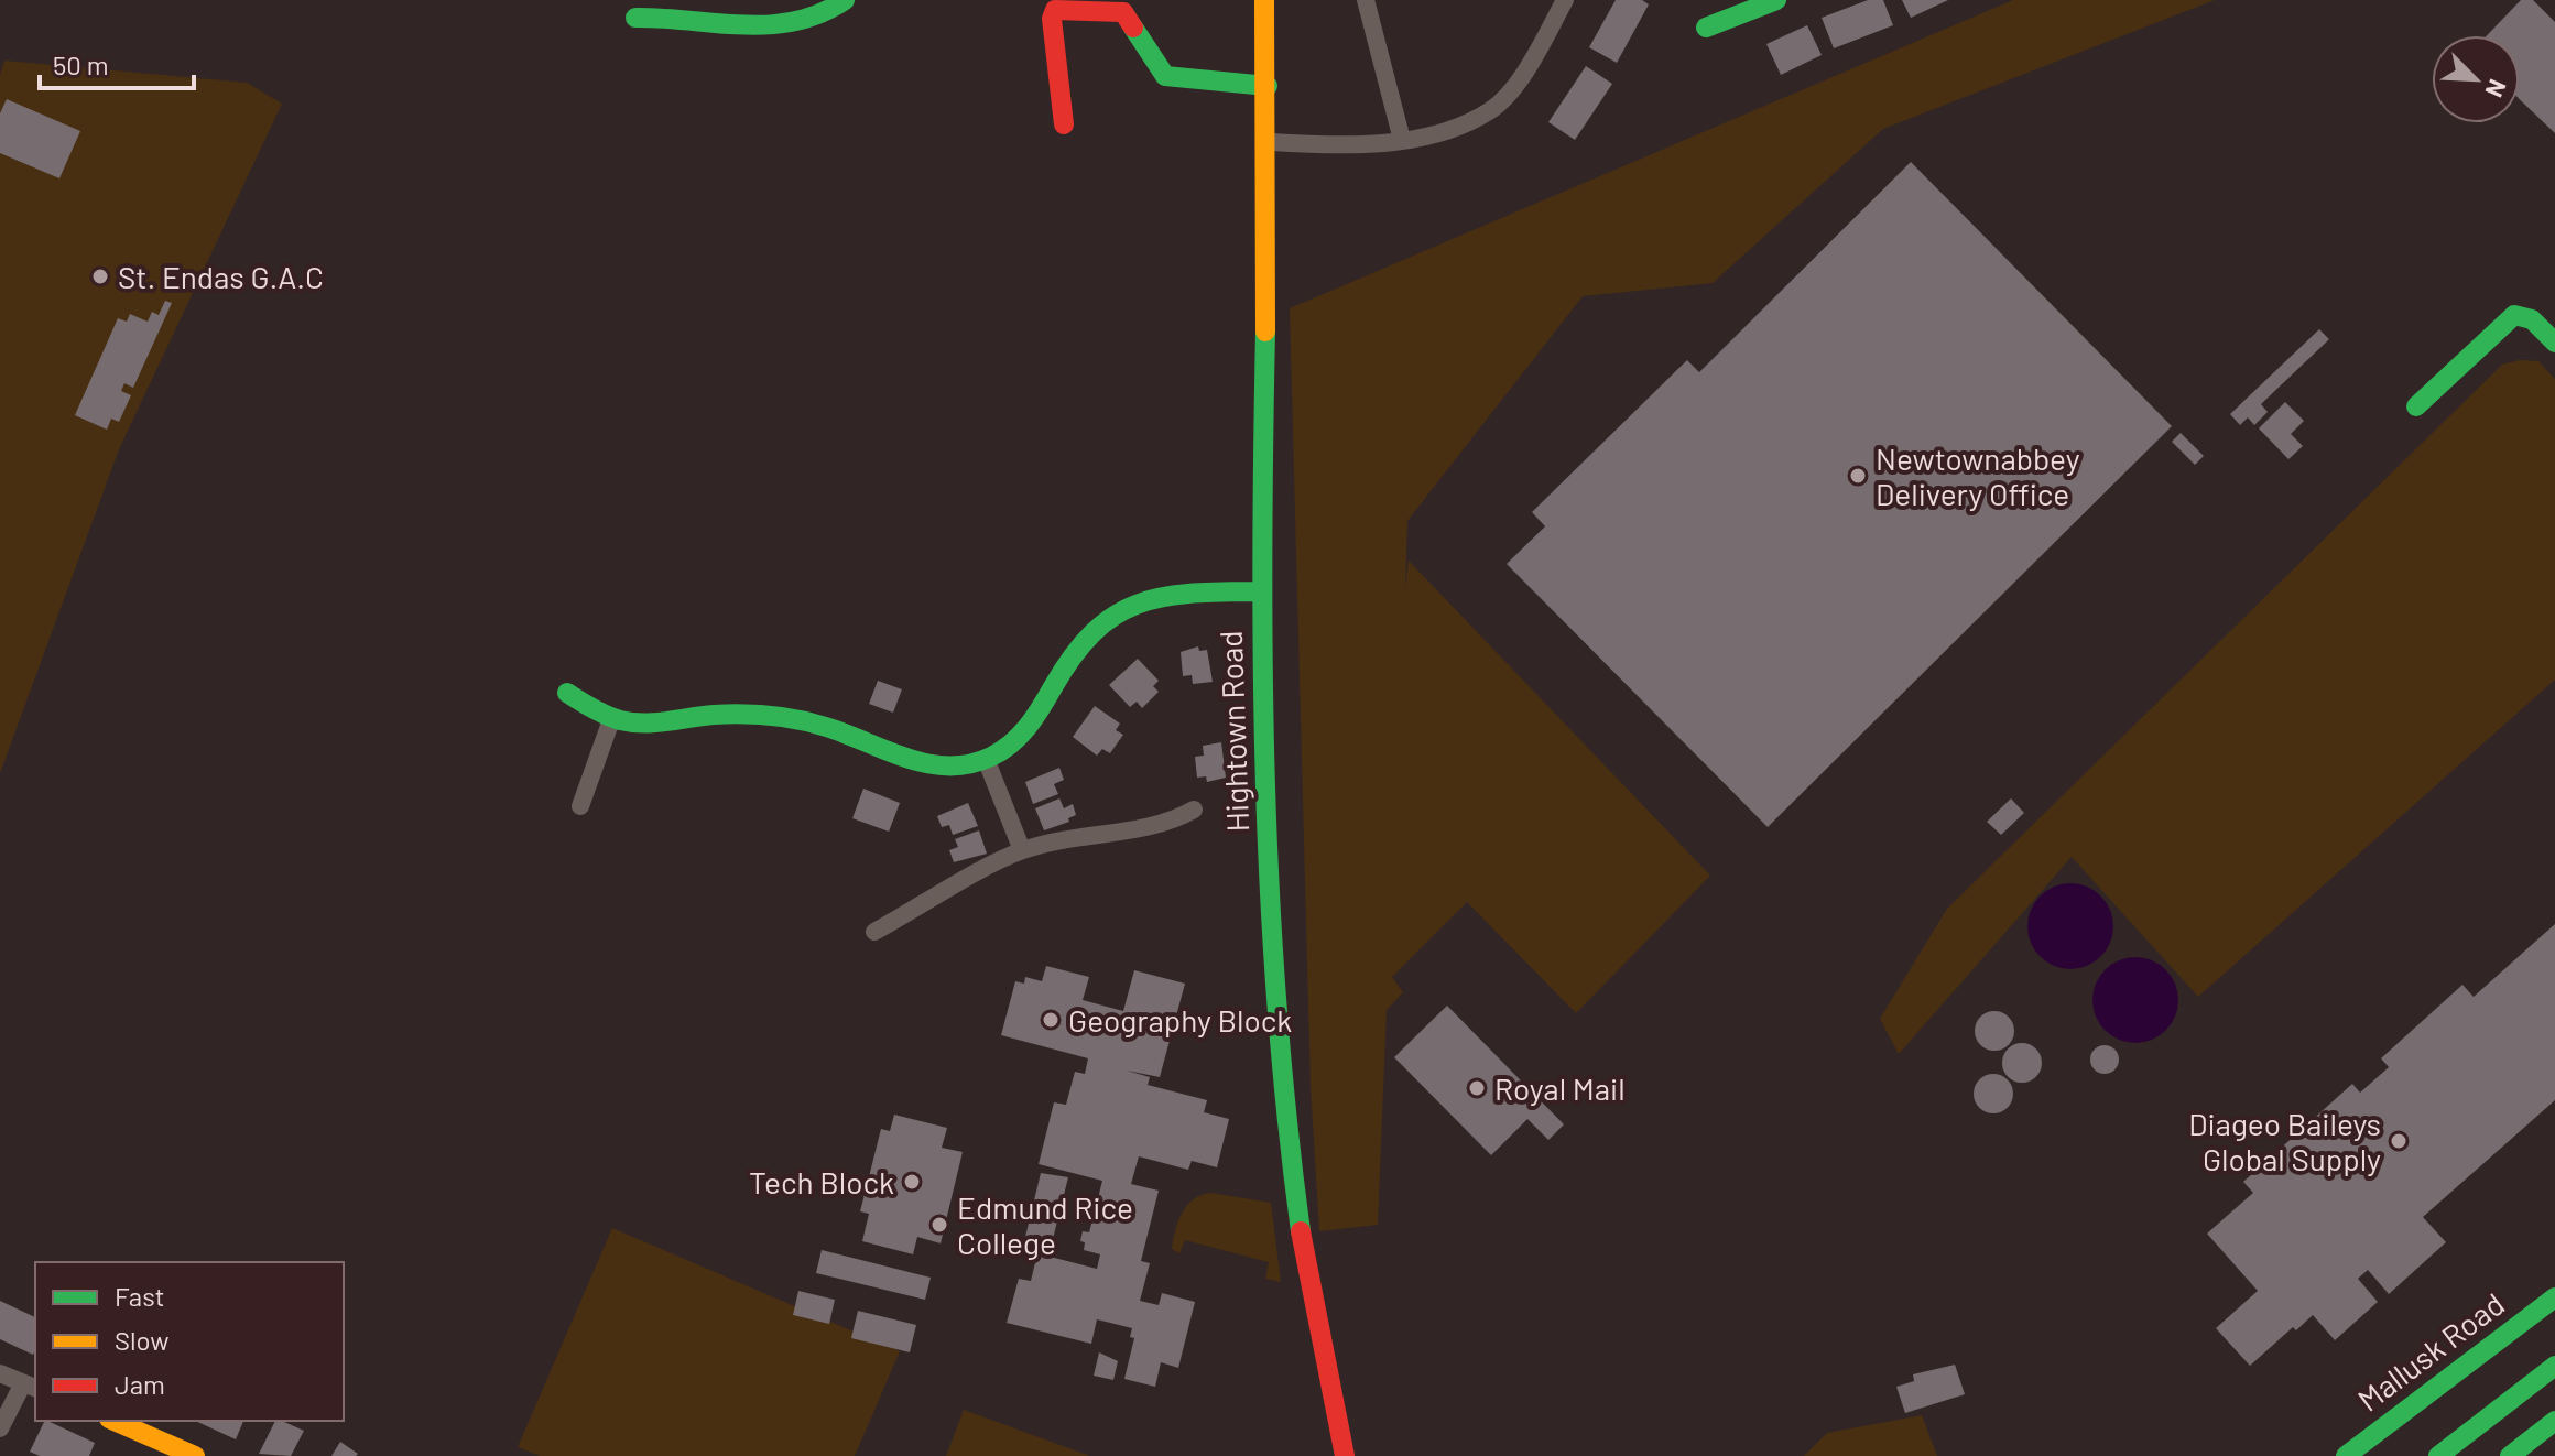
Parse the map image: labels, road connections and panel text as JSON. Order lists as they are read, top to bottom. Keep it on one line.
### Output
{"streets":{"main road":["Hightown Road","Mallusk Road"]},"places":["St. Endas G.A.C","Newtownabbey Delivery Office","Geography Block","Royal Mail","Diageo Baileys Global Supply","Tech Block","Edmund Rice College"],"legend":["Fast","Slow","Jam"],"scale_bar":"50 m","north":"bottom right"}
